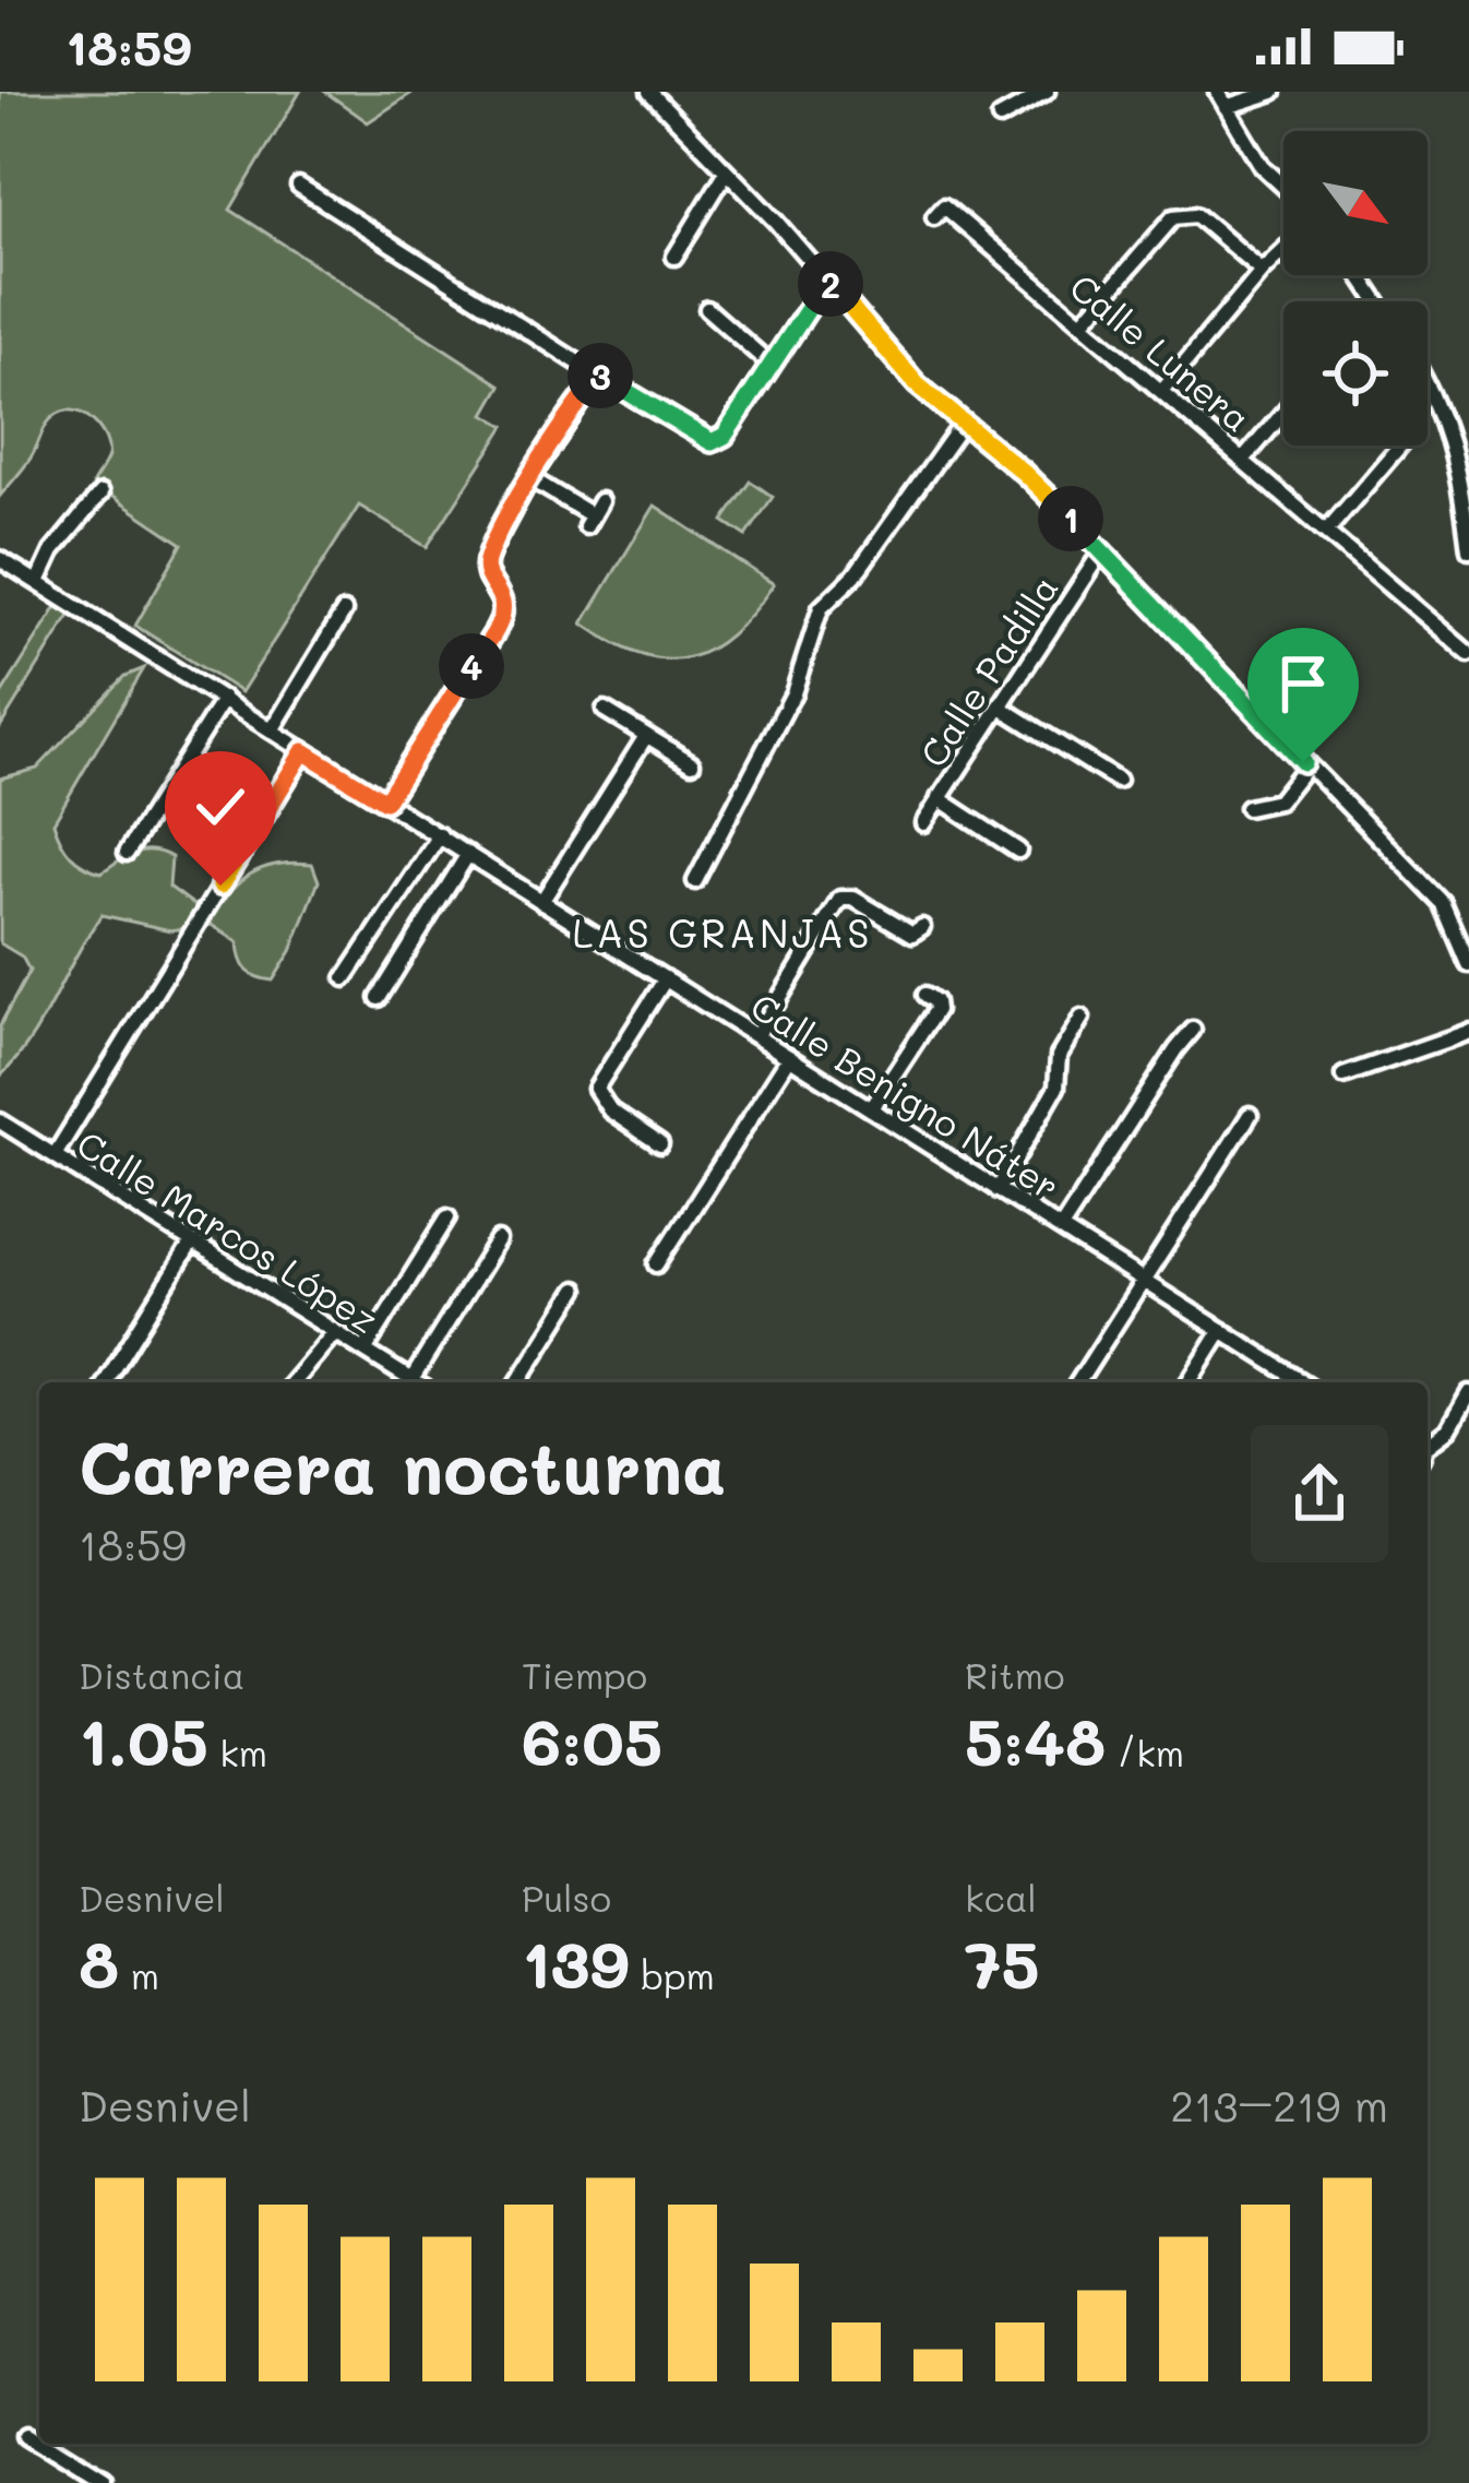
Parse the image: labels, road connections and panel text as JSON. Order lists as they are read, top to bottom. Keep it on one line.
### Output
{"streets":{"street":["Calle Lunera","Calle Padilla","Calle Benigno Náter","Calle Marcos López"]},"districts":["LAS GRANJAS"],"north":"bottom right","page":{"status":"18:59","pins":["2","3","1","4"],"heading":["Carrera nocturna","18:59"],"stats":[["Distancia","1.05 km"],["Tiempo","6:05"],["Ritmo","5:48 /km"],["Desnivel","8 m"],["Pulso","139 bpm"],["kcal","75"]],"chart":["Desnivel","213–219 m"]}}
